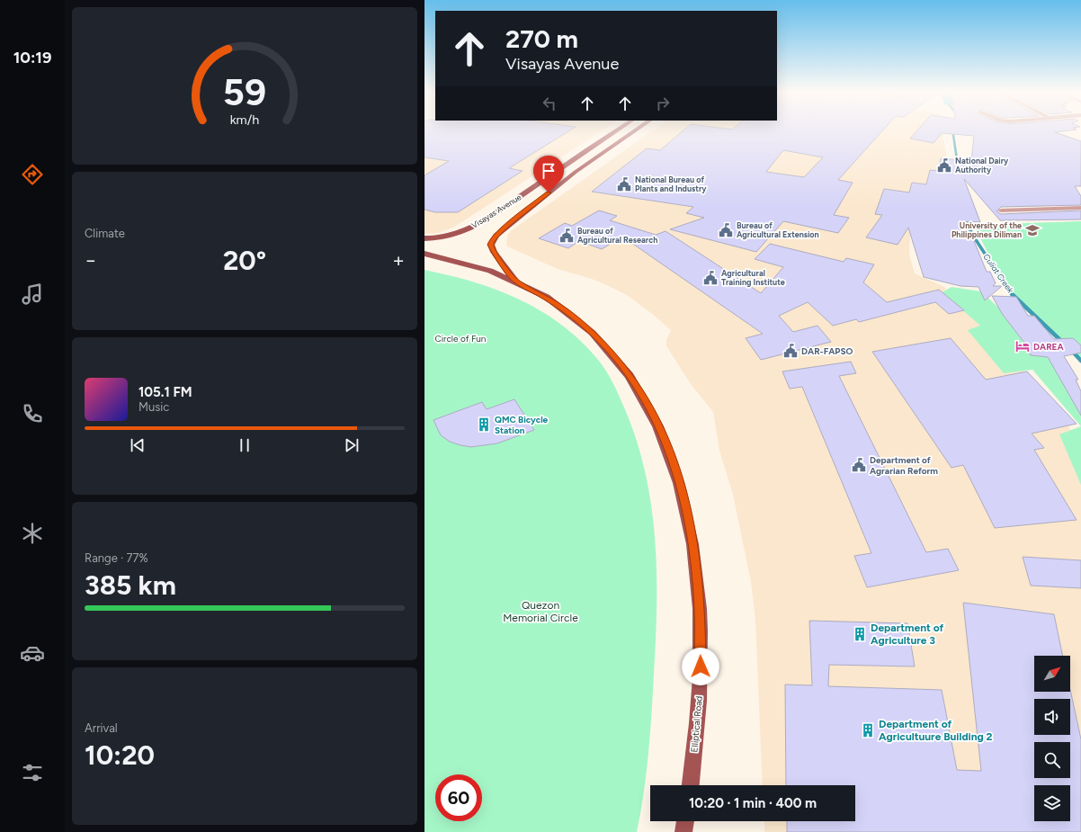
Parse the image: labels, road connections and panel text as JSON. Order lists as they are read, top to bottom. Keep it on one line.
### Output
{"streets":{"main road":["Visayas Avenue","Elliptical Road"]},"crossings":[["Visayas Avenue","Elliptical Road"]],"water":["Culiat Creek"],"parks":["Circle of Fun","Quezon Memorial Circle"],"places":{"public building":["National Dairy Authority","National Bureau of Plants and Industry","Bureau of Agricultural Extension","Bureau of Agricultural Research","Agricultural Training Institute","DAR-FAPSO","Department of Agrarian Reform"],"school or university":["University of the Philippines Diliman"],"hotel":["DAREA"],"building":["QMC Bicycle Station","Department of Agriculture 3","Department of Agricultuure Building 2"]},"north":"top right","page":{"tabs":"10:19","turn":["270 m","Visayas Avenue"],"tile":["Climate",["Range · 77%","385 km"],["Arrival","10:20"]],"heat":["−","20°","+"],"song":["105.1 FM","Music"],"limit":"60","trip":"10:20 · 1 min · 400 m","gauge":["59","km/h"]}}
